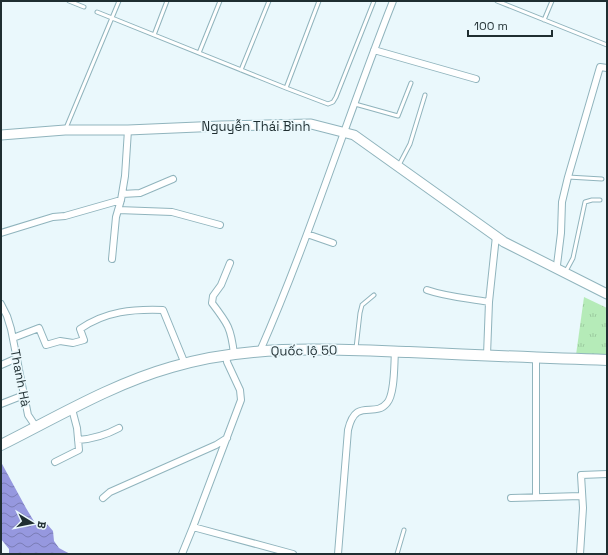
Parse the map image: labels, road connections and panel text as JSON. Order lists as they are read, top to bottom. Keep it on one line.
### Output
{"streets":{"main road":["Quốc lộ 50"],"street":["Nguyễn Thái Bình","Thanh Hà"]},"crossings":[["Quốc lộ 50","Thanh Hà"]],"scale_bar":"100 m","north":"right"}
